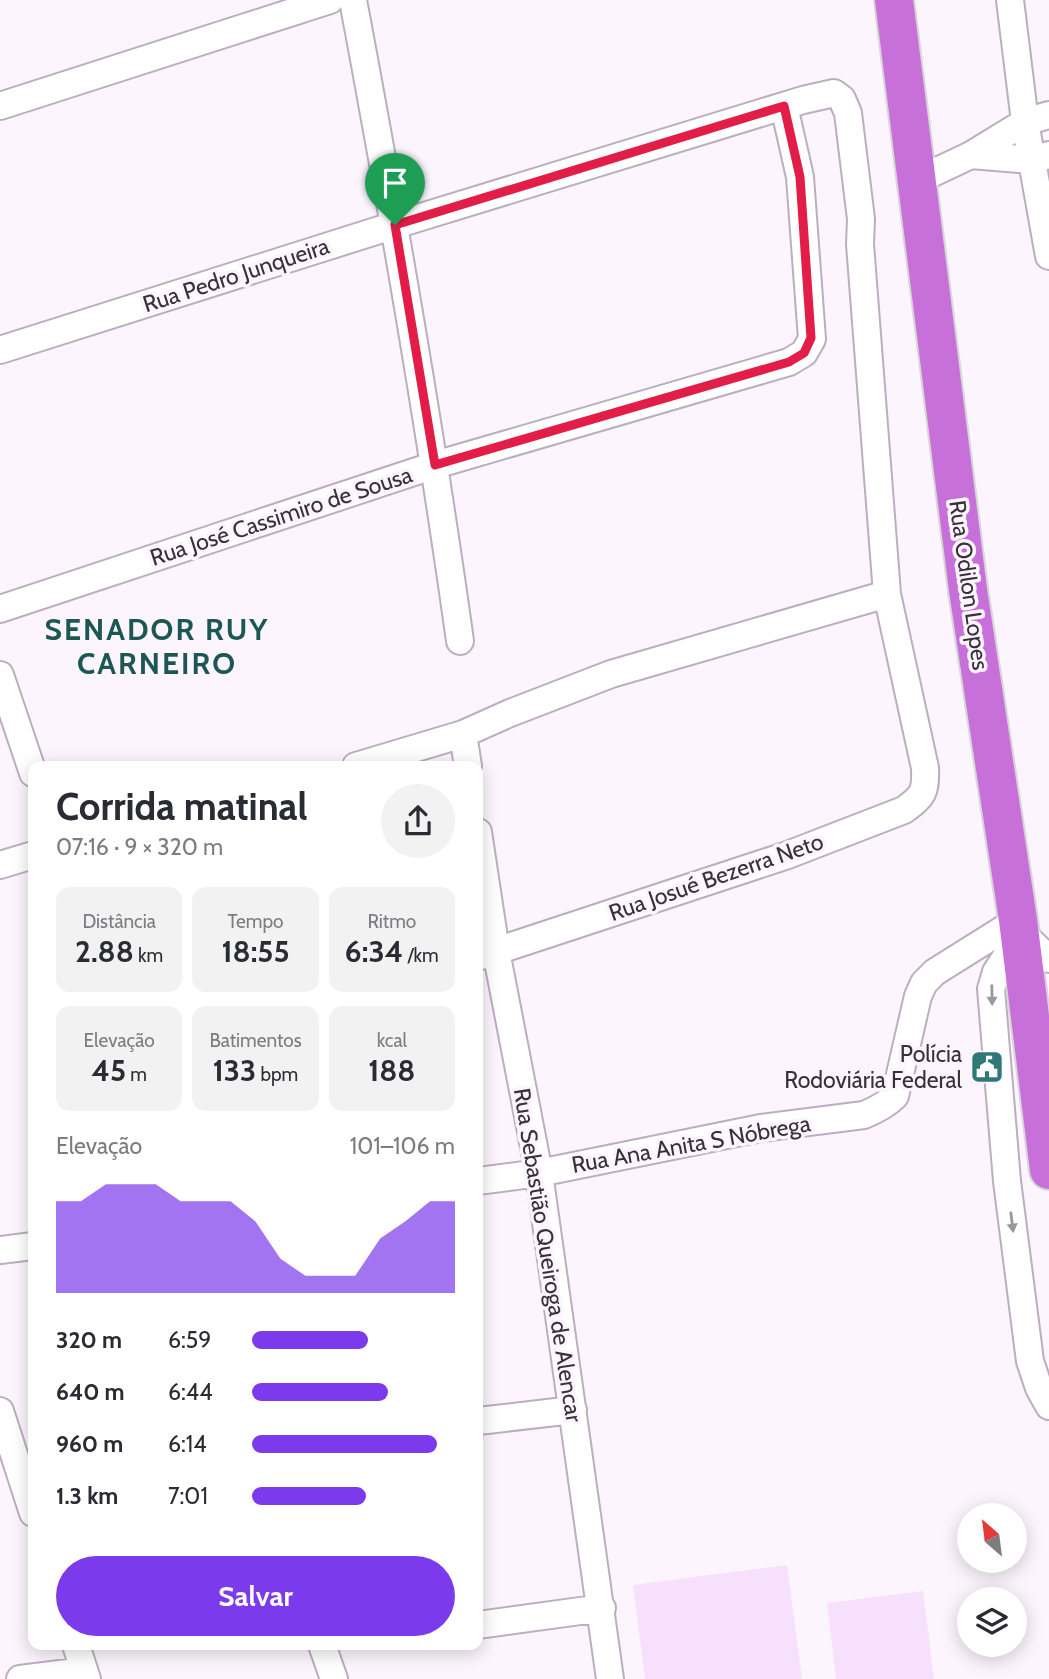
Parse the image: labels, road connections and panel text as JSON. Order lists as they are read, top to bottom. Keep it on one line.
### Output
{"streets":{"highway":["Rua Odilon Lopes"],"street":["Rua Pedro Junqueira","Rua José Cassimiro de Sousa","Rua Josué Bezerra Neto","Rua Ana Anita S Nóbrega","Rua Sebastião Queiroga de Alencar"]},"crossings":[["Rua Pedro Junqueira","Rua José Cassimiro de Sousa"],["Rua Pedro Junqueira","Rua Josué Bezerra Neto"],["Rua Odilon Lopes","Rua Ana Anita S Nóbrega"],["Rua Josué Bezerra Neto","Rua Sebastião Queiroga de Alencar"],["Rua Ana Anita S Nóbrega","Rua Sebastião Queiroga de Alencar"]],"districts":["SENADOR RUY CARNEIRO"],"places":{"public building":["Polícia Rodoviária Federal"]},"north":"top left","page":{"heading":["Corrida matinal","07:16 · 9 × 320 m"],"stats":[["Distância","2.88 km"],["Tempo","18:55"],["Ritmo","6:34 /km"],["Elevação","45 m"],["Batimentos","133 bpm"],["kcal","188"]],"chart":["Elevação","101–106 m"],"list":[{"name":"320 m","note":"6:59"},{"name":"640 m","note":"6:44"},{"name":"960 m","note":"6:14"},{"name":"1.3 km","note":"7:01"}],"buttons":"Salvar"}}
